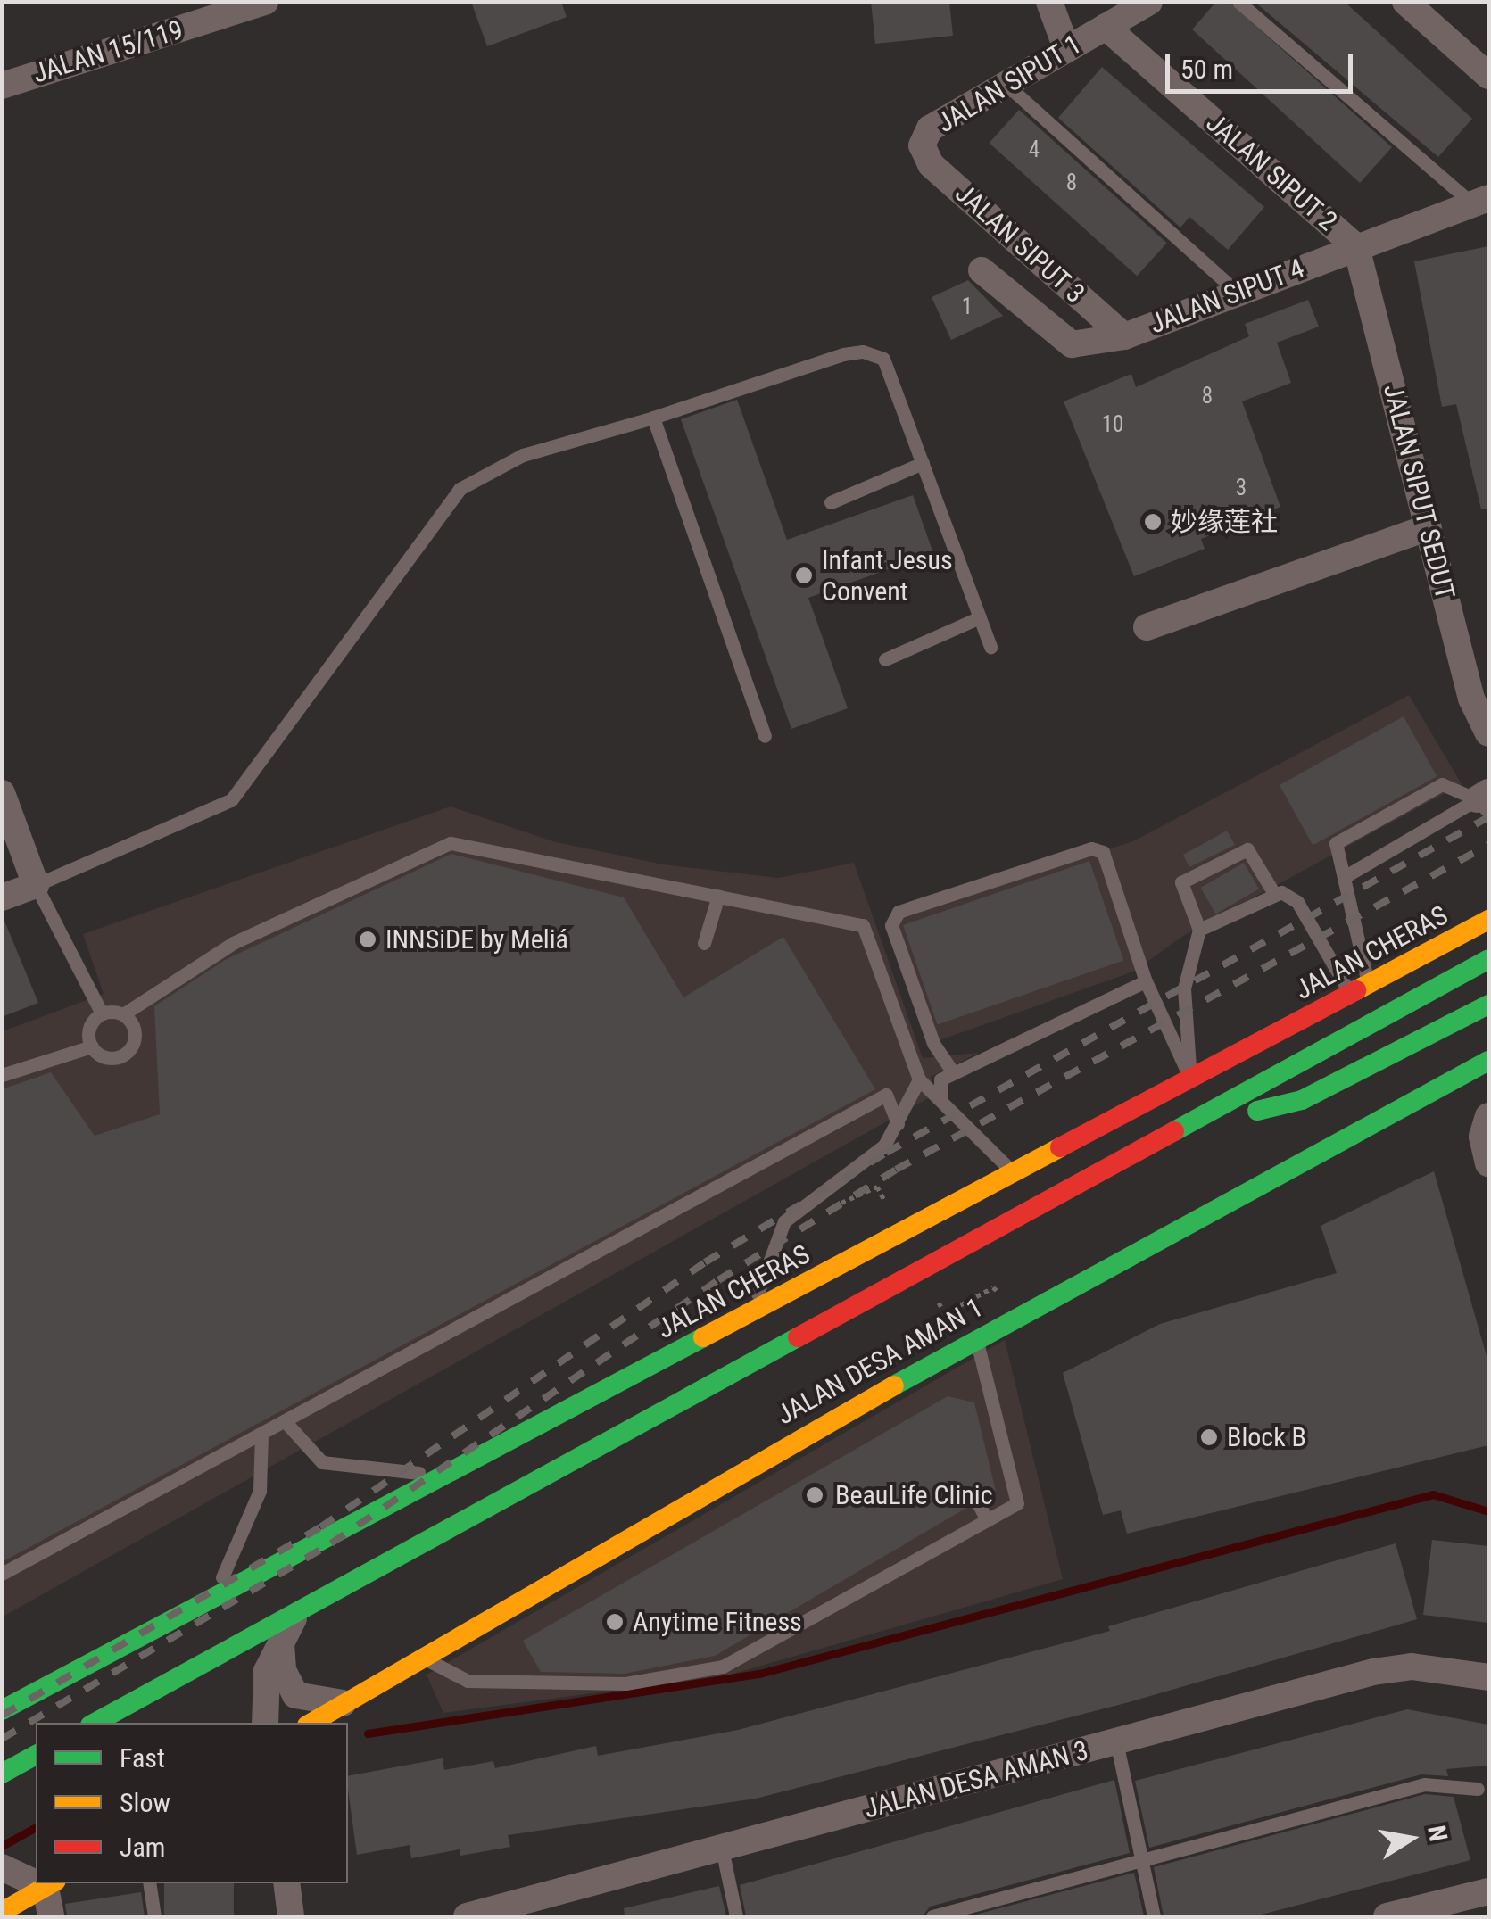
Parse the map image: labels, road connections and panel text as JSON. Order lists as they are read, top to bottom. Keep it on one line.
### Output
{"streets":{"main road":["JALAN CHERAS","JALAN DESA AMAN 1"],"street":["JALAN 15/119","JALAN SIPUT 1","JALAN SIPUT 2","JALAN SIPUT 3","JALAN SIPUT 4","JALAN SIPUT SEDUT","JALAN DESA AMAN 3"]},"crossings":[["JALAN SIPUT 1","JALAN SIPUT 2"],["JALAN SIPUT 1","JALAN SIPUT 3"],["JALAN SIPUT 2","JALAN SIPUT 4"],["JALAN SIPUT 2","JALAN SIPUT SEDUT"],["JALAN SIPUT 3","JALAN SIPUT 4"],["JALAN SIPUT 4","JALAN SIPUT SEDUT"]],"places":["妙缘莲社","Infant Jesus Convent","INNSiDE by Meliá","Block B","BeauLife Clinic","Anytime Fitness"],"house_numbers":["4","8","1","8","10","3"],"legend":["Fast","Slow","Jam"],"scale_bar":"50 m","north":"right"}
